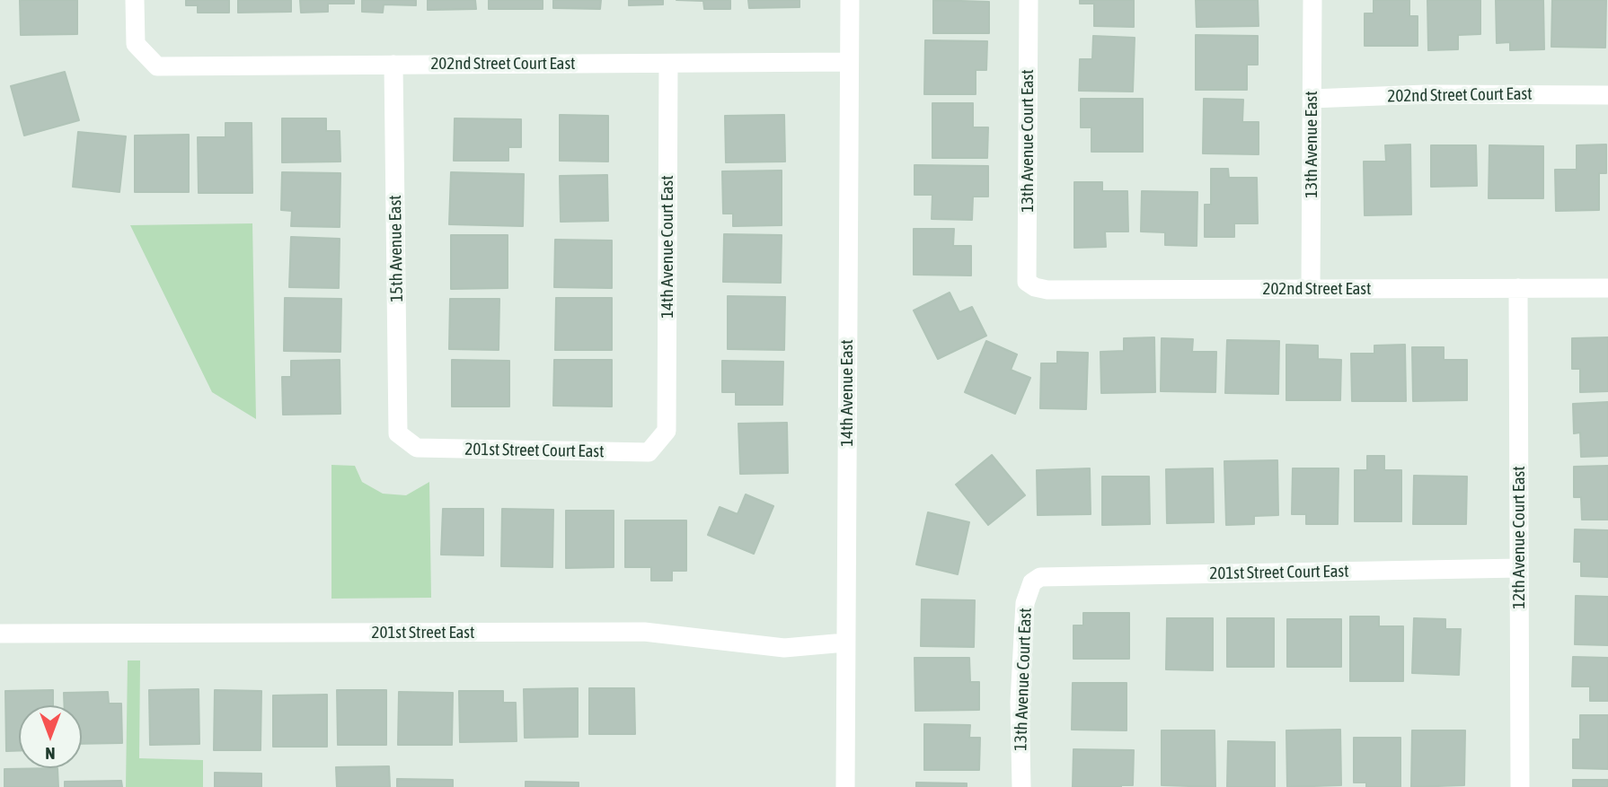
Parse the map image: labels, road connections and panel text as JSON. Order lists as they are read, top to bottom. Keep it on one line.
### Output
{"streets":{"street":["202nd Street Court East","13th Avenue Court East","13th Avenue East","14th Avenue Court East","15th Avenue East","202nd Street East","14th Avenue East","201st Street Court East","12th Avenue Court East","201st Street East"]},"crossings":[["202nd Street Court East","13th Avenue East"],["202nd Street Court East","14th Avenue Court East"],["202nd Street Court East","15th Avenue East"],["202nd Street Court East","14th Avenue East"],["13th Avenue Court East","202nd Street East"],["13th Avenue Court East","201st Street Court East"],["13th Avenue East","202nd Street East"],["14th Avenue Court East","201st Street Court East"],["15th Avenue East","201st Street Court East"],["202nd Street East","12th Avenue Court East"],["14th Avenue East","201st Street East"],["201st Street Court East","12th Avenue Court East"]],"north":"bottom"}
